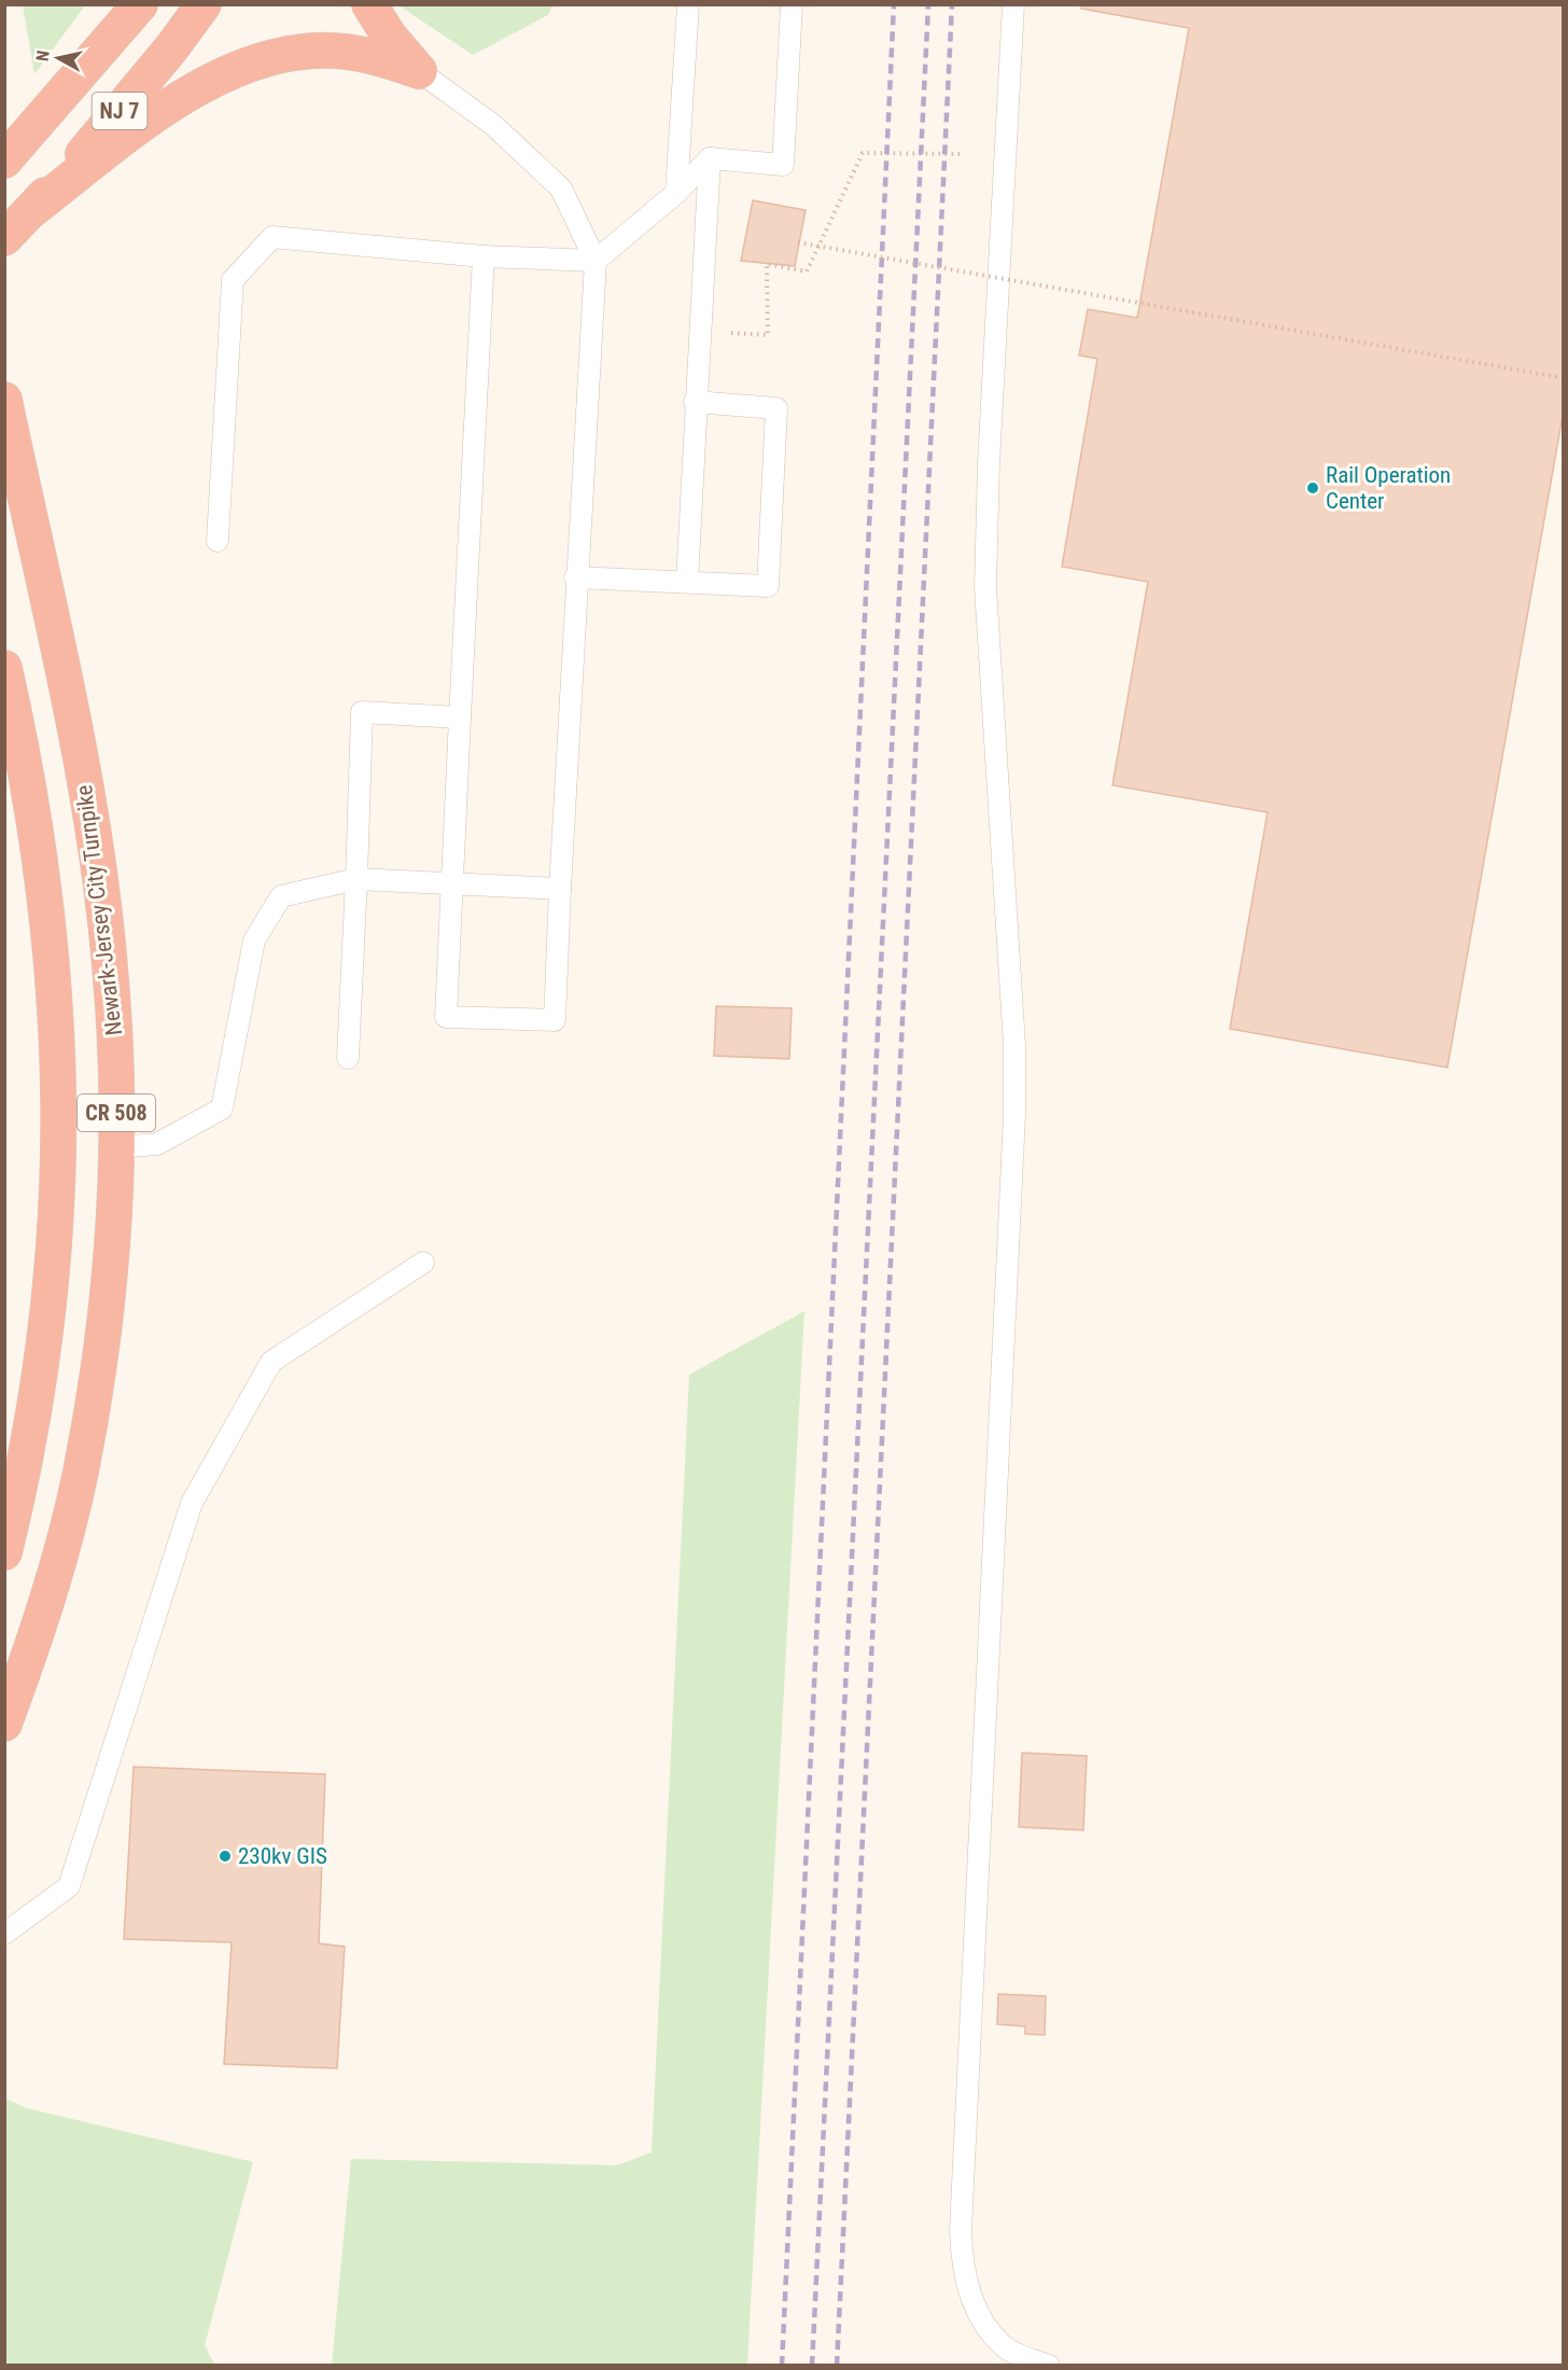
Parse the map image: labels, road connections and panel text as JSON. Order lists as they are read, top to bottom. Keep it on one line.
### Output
{"streets":{"highway":["NJ 7","Newark-Jersey City Turnpike","CR 508"]},"places":["Rail Operation Center","230kv GIS"],"north":"left"}
